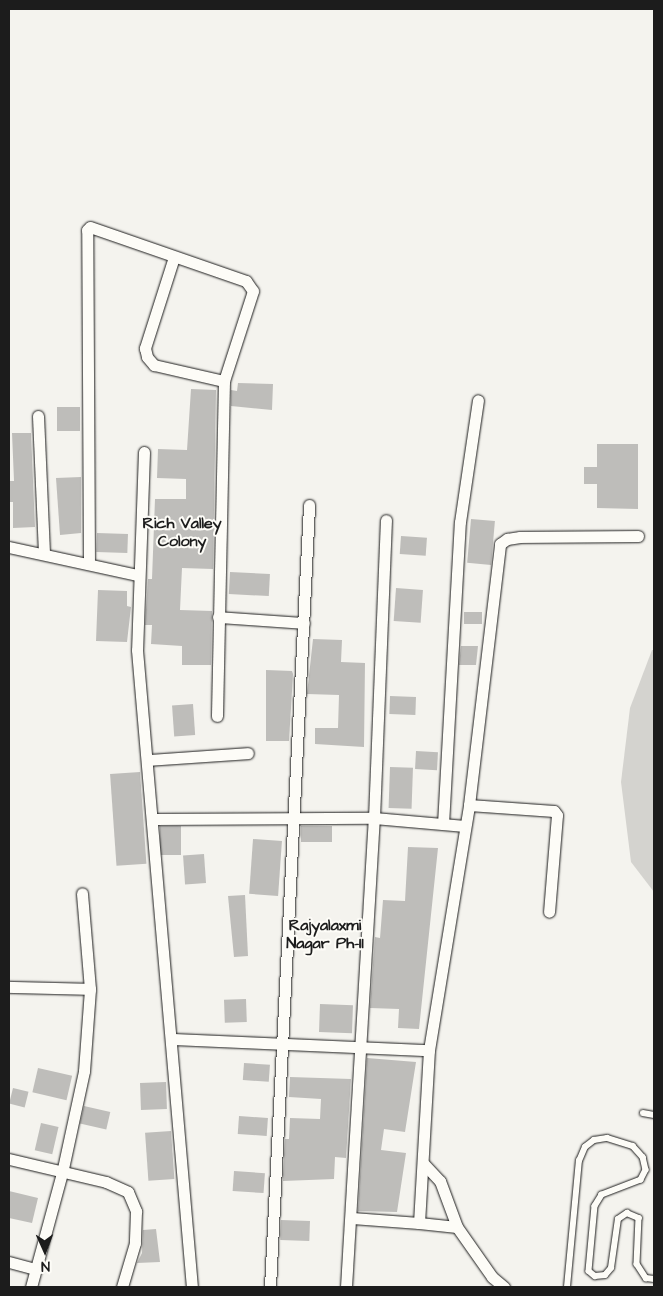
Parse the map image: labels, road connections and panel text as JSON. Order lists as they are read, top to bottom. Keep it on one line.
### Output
{"districts":["Rich Valley Colony","Rajyalaxmi Nagar Ph-II"],"north":"bottom"}
